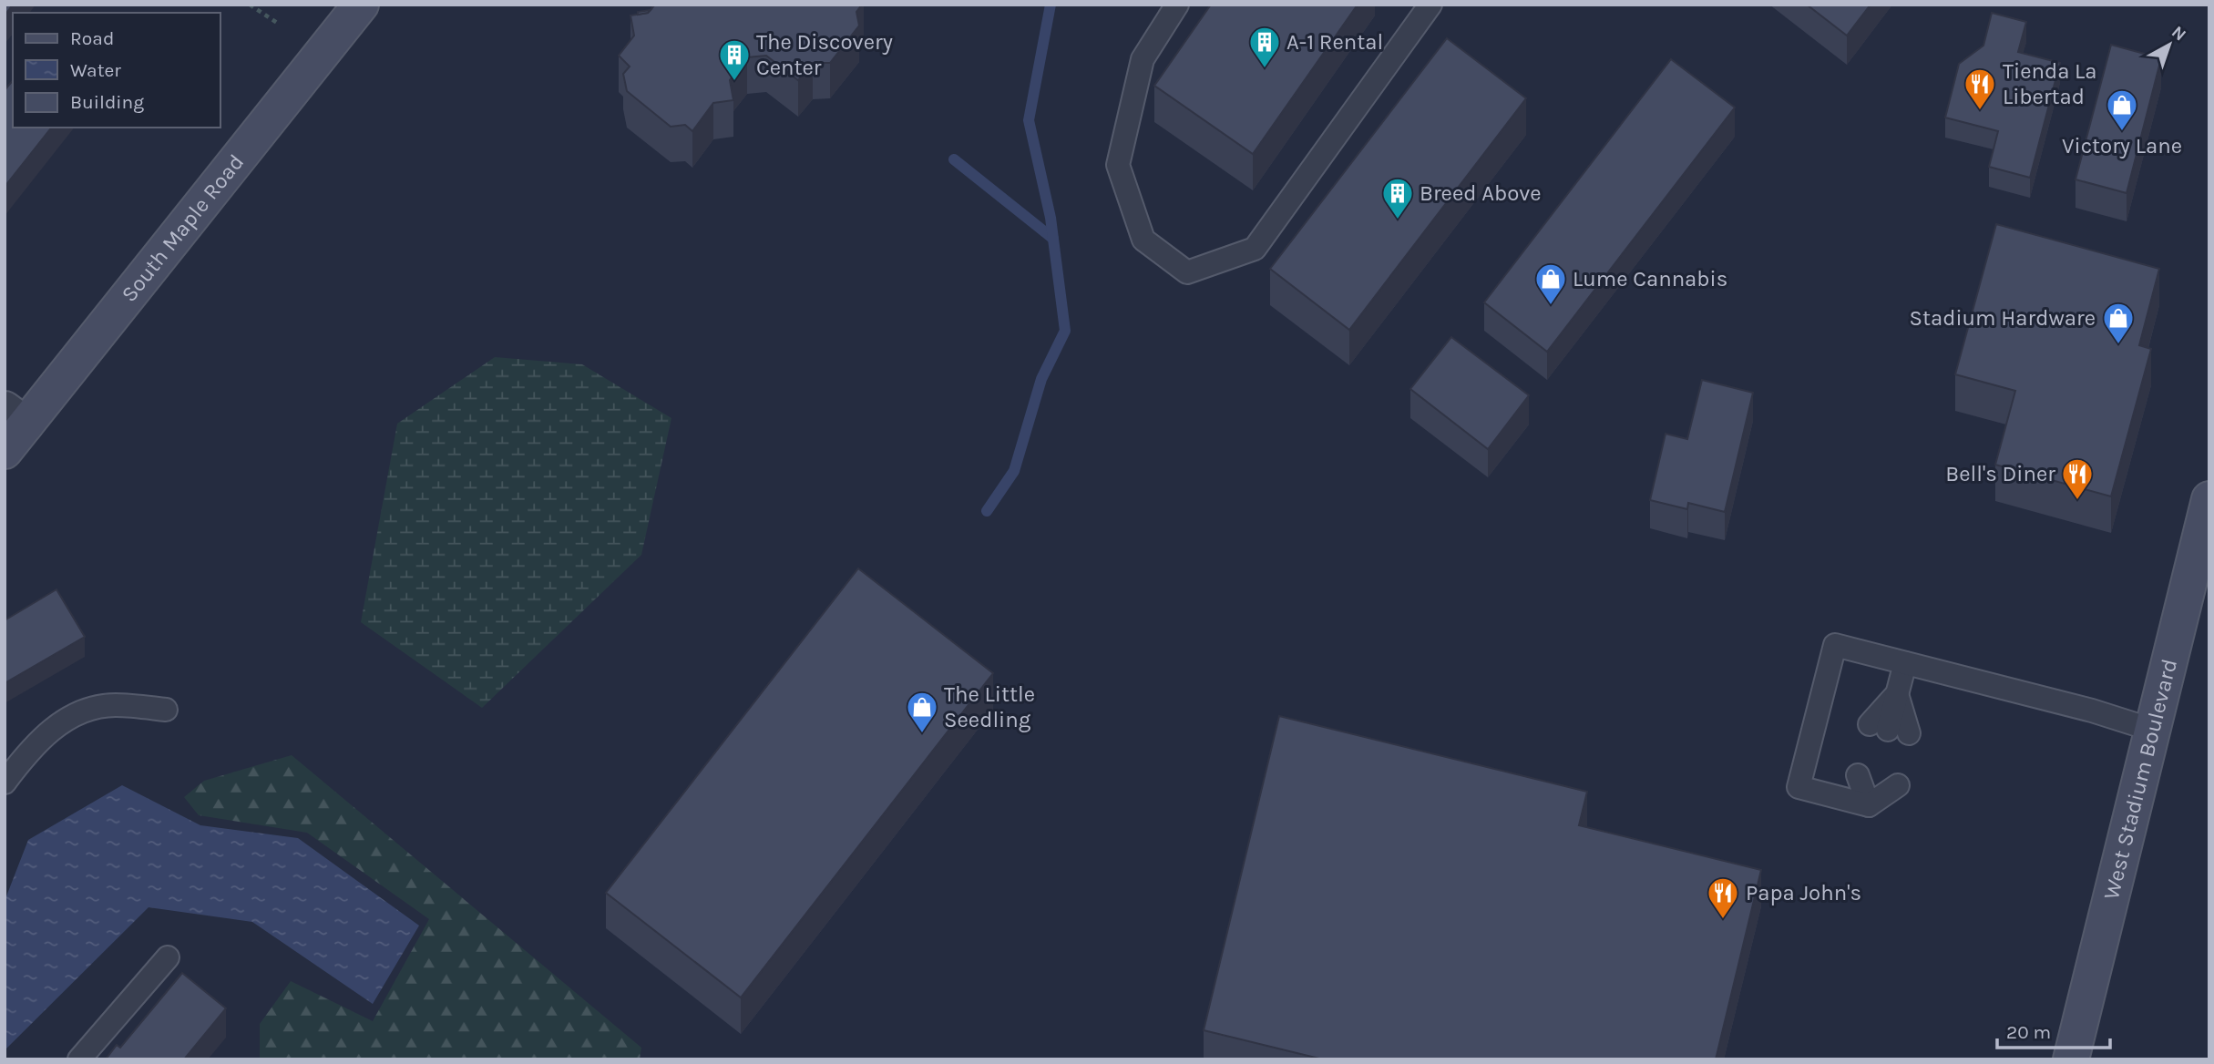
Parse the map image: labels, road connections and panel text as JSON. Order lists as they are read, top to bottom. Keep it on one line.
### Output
{"streets":{"main road":["South Maple Road","West Stadium Boulevard"]},"places":{"building":["A-1 Rental","The Discovery Center","Breed Above"],"restaurant":["Tienda La Libertad","Bell's Diner","Papa John's"],"shop":["Victory Lane","Lume Cannabis","Stadium Hardware","The Little Seedling"]},"legend":["Road","Water","Building"],"scale_bar":"20 m","north":"top right"}
